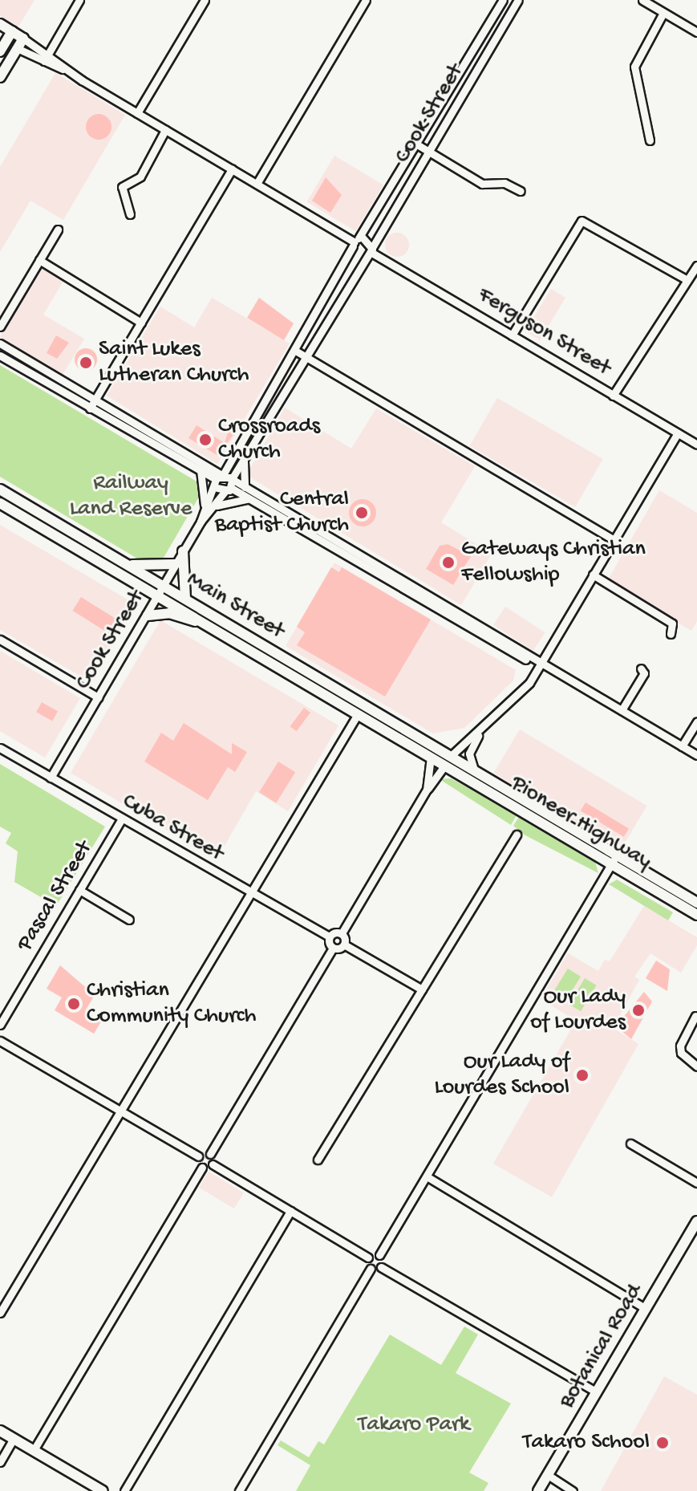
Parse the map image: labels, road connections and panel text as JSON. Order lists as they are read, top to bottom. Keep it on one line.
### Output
{"streets":{"main road":["Main Street","Pioneer Highway","Botanical Road"],"street":["Cook Street","Ferguson Street","Cuba Street","Pascal Street"]},"crossings":[["Cook Street","Ferguson Street"],["Cook Street","Main Street"],["Cook Street","Cuba Street"],["Main Street","Pioneer Highway"],["Cuba Street","Pascal Street"]],"parks":["Railway Land Reserve","Takaro Park"],"places":["Saint Lukes Lutheran Church","Crossroads Church","Central Baptist Church","Gateways Christian Fellowship","Christian Community Church","Our Lady of Lourdes","Our Lady of Lourdes School","Takaro School"]}
